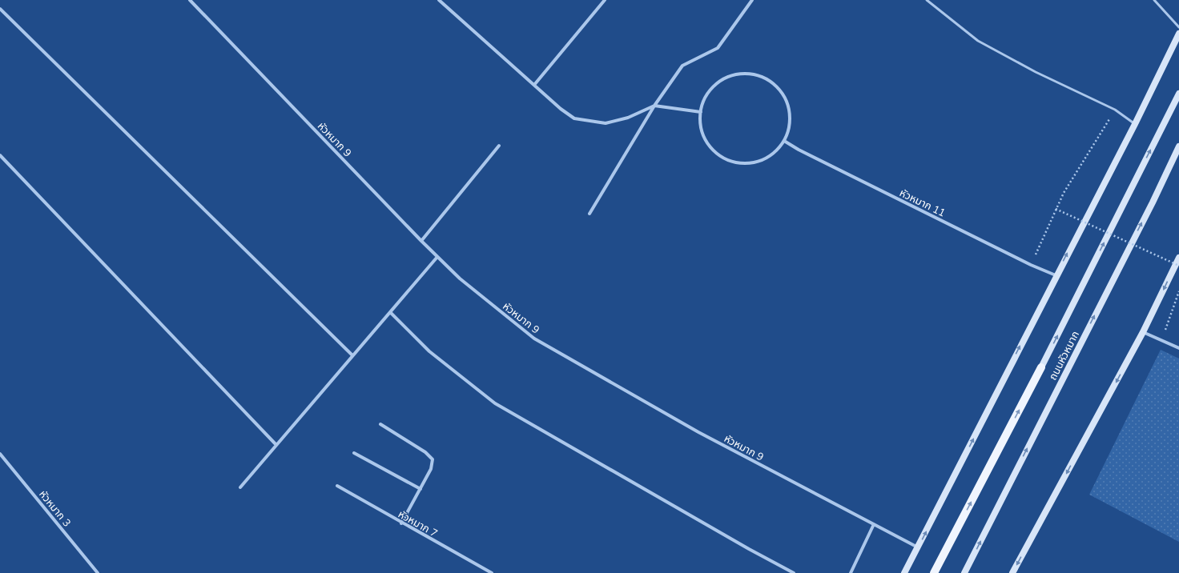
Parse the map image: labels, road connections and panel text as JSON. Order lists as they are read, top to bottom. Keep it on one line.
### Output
{"streets":{"main road":["ถนนหัวหมาก"],"street":["หัวหมาก 9","หัวหมาก 11","หัวหมาก 3","หัวหมาก 7"]}}
